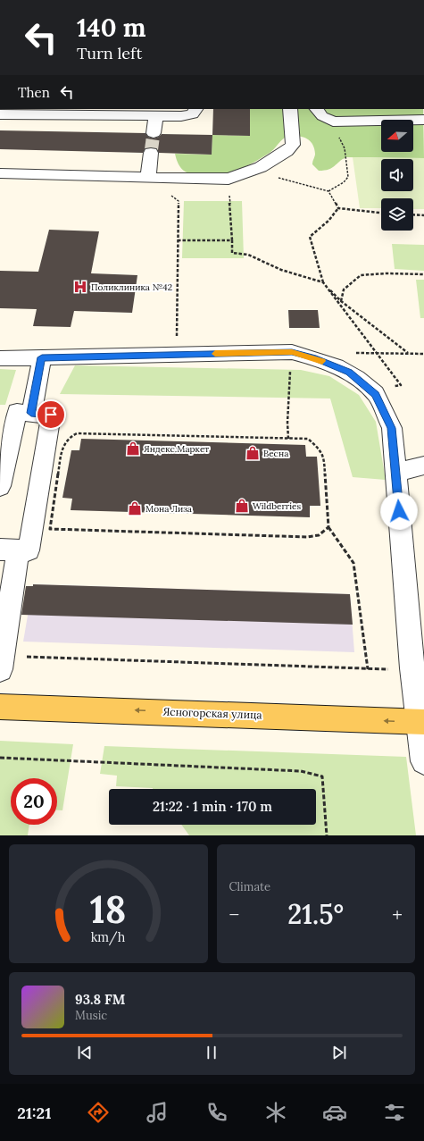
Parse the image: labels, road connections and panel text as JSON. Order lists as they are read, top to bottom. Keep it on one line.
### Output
{"streets":{"main road":["Ясногорская улица"]},"one_way":["Ясногорская улица"],"places":{"hospital":["Поликлиника №42"],"shop":["Яндекс.Маркет","Весна","Wildberries","Мона Лиза"]},"north":"left","page":{"turn":["140 m","Turn left"],"then":"Then","limit":"20","trip":"21:22 · 1 min · 170 m","tile":"Climate","heat":["−","21.5°","+"],"song":["93.8 FM","Music"],"tabs":"21:21","gauge":["18","km/h"]}}
